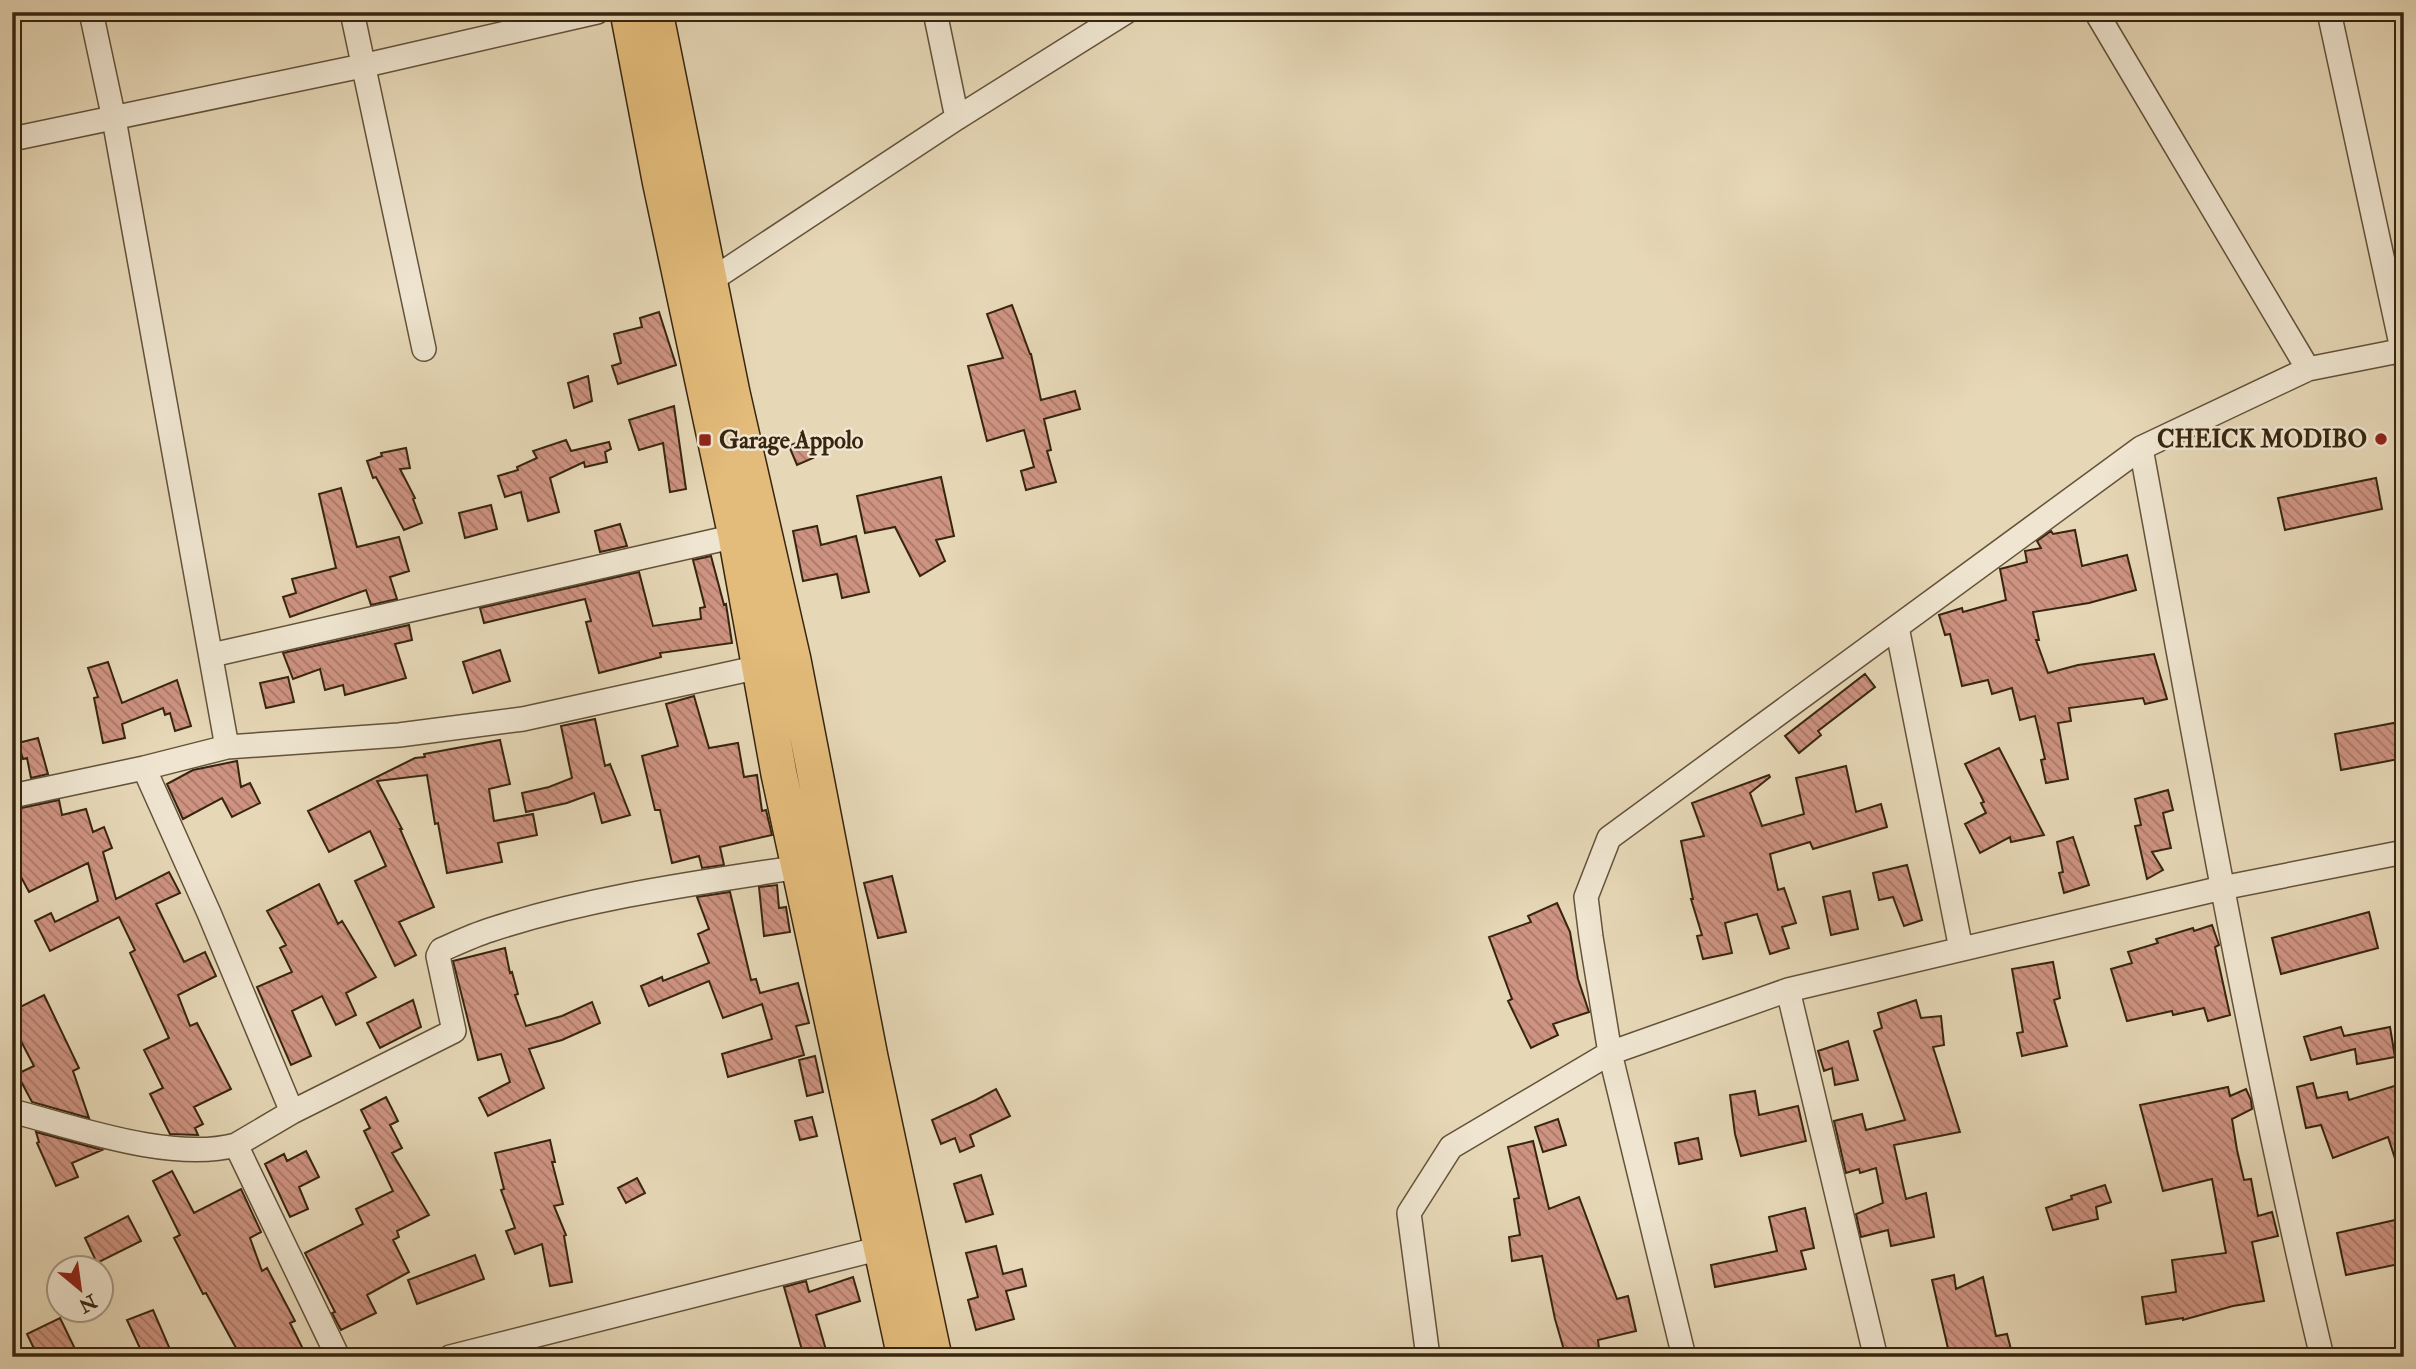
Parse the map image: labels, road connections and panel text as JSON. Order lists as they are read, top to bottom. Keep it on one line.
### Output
{"places":{"other":["CHEICK MODIBO"],"transit":["Garage Appolo"]},"north":"bottom right"}
